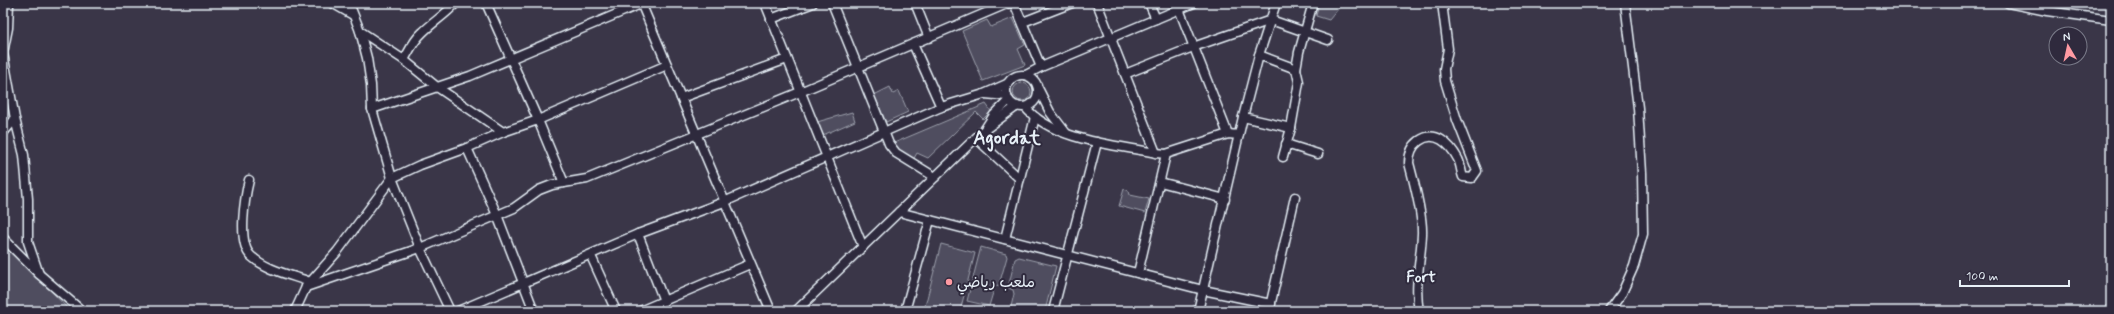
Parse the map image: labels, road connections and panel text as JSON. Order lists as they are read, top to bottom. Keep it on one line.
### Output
{"districts":["Agordat","Fort"],"places":["ملعب رياضي"],"scale_bar":"100 m","north":"top"}
